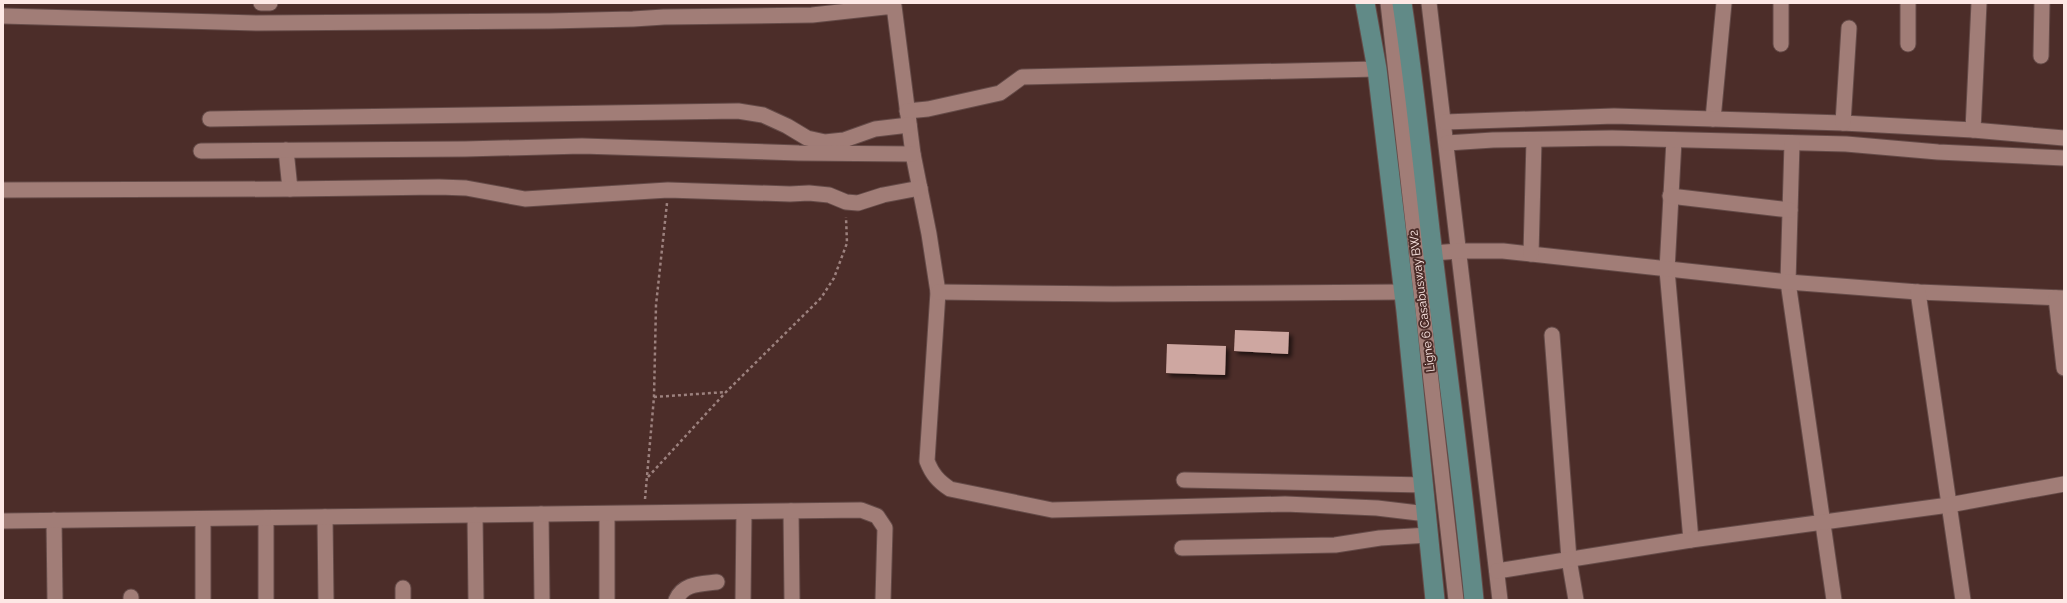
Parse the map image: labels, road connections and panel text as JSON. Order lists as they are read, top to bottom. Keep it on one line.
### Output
{"streets":{"street":["Ligne 6 Casabusway BW2"]}}
